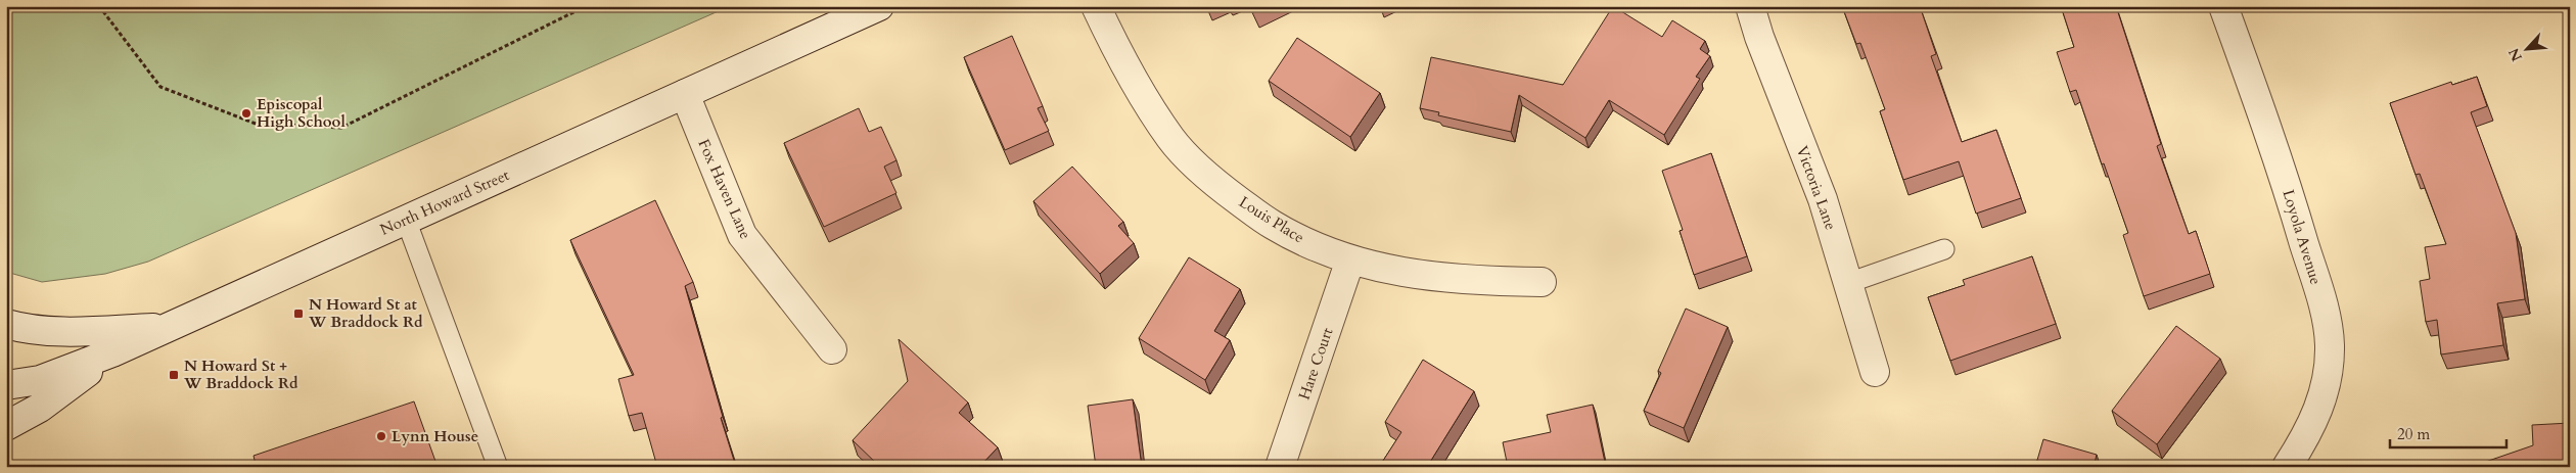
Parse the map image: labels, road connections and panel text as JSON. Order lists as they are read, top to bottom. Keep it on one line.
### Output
{"streets":{"street":["Victoria Lane","Fox Haven Lane","North Howard Street","Louis Place","Loyola Avenue","Hare Court"]},"crossings":[["Fox Haven Lane","North Howard Street"],["Louis Place","Hare Court"]],"places":{"other":["Episcopal High School","Lynn House"],"transit":["N Howard St at W Braddock Rd","N Howard St + W Braddock Rd"]},"scale_bar":"20 m","north":"bottom left"}
